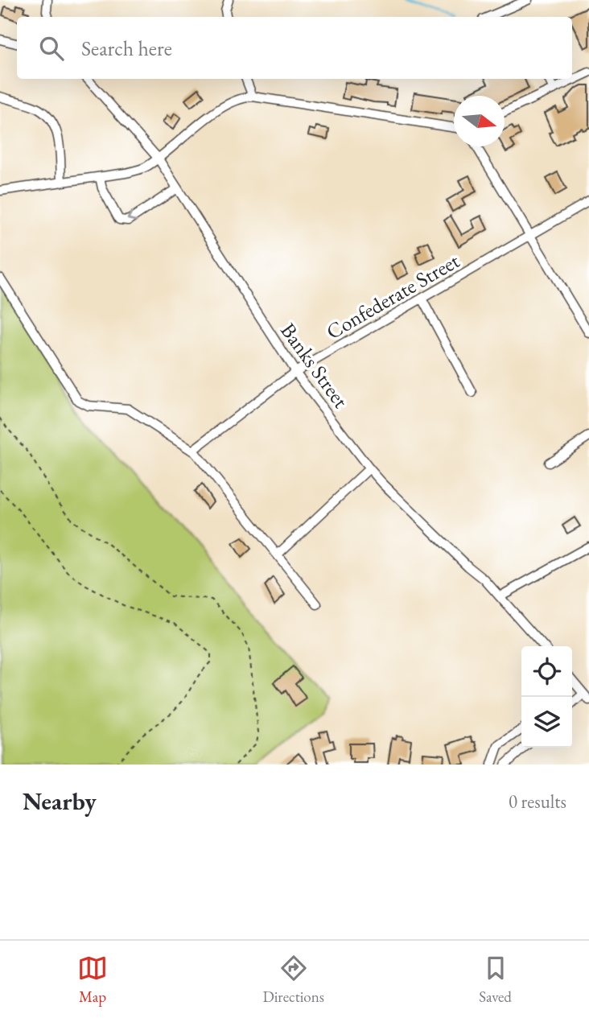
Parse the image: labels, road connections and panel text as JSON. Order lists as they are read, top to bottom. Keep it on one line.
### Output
{"streets":{"street":["Confederate Street","Banks Street"]},"crossings":[["Confederate Street","Banks Street"]],"north":"right","page":{"search":"Search here","heading":["Nearby","0 results"],"nav":["Map","Directions","Saved"]}}
